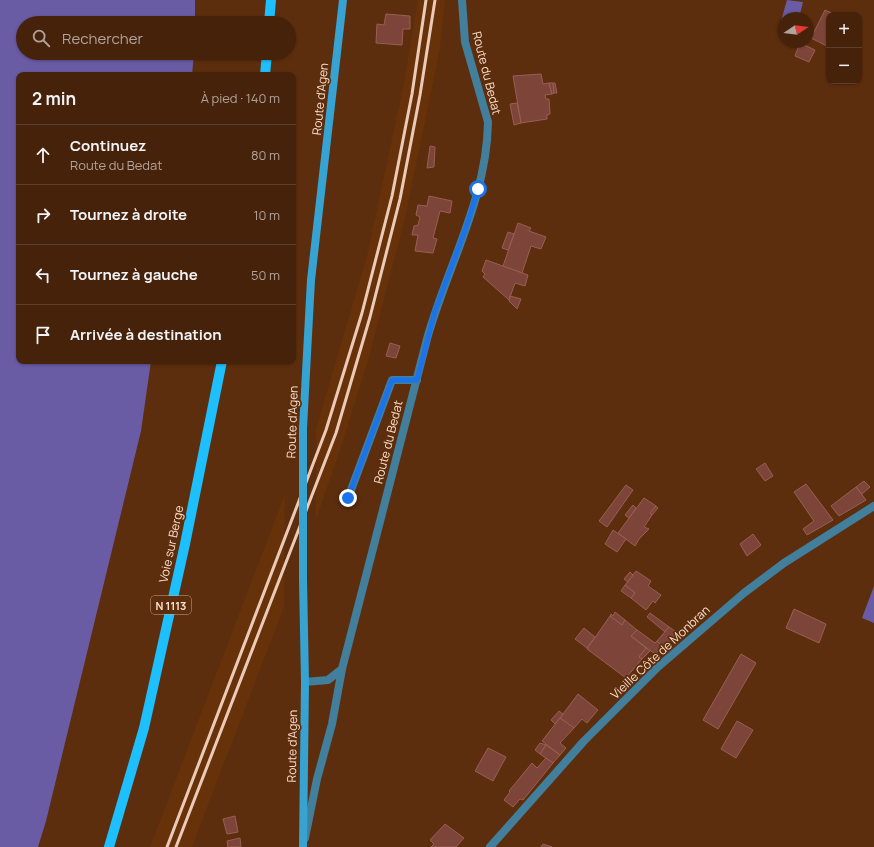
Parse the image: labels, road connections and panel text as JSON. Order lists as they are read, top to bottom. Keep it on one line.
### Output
{"streets":{"main road":["Route d'Agen","Voie sur Berge","N 1113"],"street":["Route du Bedat","Vieille Côte de Monbran"]},"crossings":[["Route du Bedat","Route d'Agen"]],"north":"right","page":{"map_buttons":["+","−"],"search":"Rechercher","heading":["2 min","À pied · 140 m"],"list":[["Continuez","Route du Bedat","80 m"],["Tournez à droite","10 m"],["Tournez à gauche","50 m"],"Arrivée à destination"]}}
